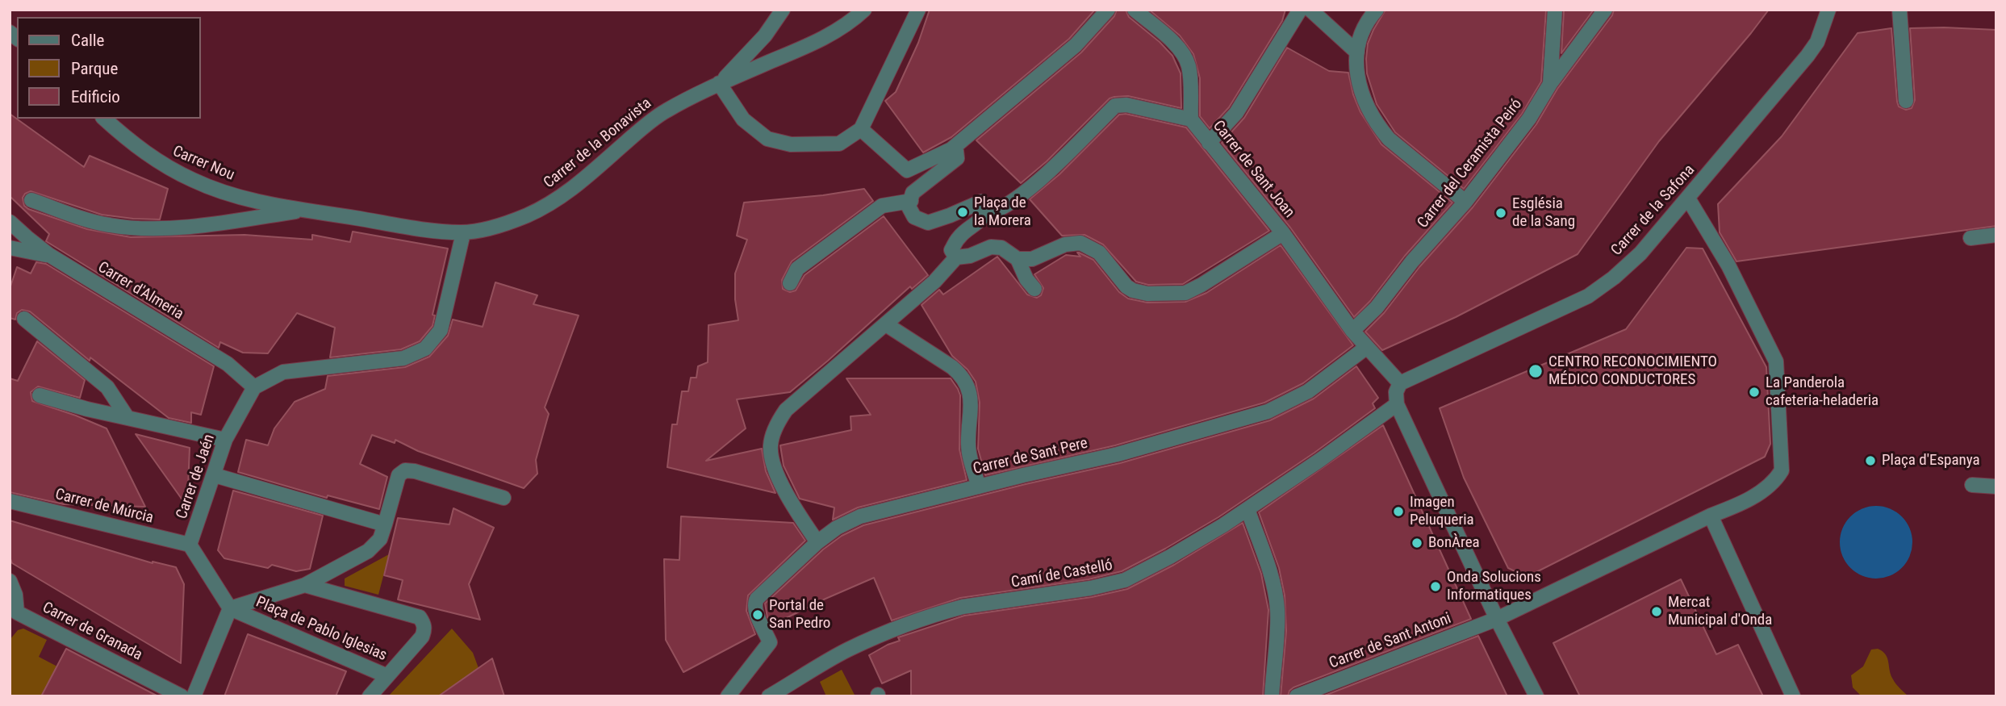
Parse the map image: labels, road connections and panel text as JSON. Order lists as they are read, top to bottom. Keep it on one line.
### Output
{"streets":{"street":["Carrer de la Bonavista","Carrer Nou","Carrer del Ceramista Peiró","Carrer de Sant Joan","Carrer de la Safona","Carrer d'Almeria","Carrer de Sant Pere","Carrer de Jaén","Carrer de Múrcia","Camí de Castelló","Plaça de Pablo Iglesias","Carrer de Granada","Carrer de Sant Antoni"]},"crossings":[["Carrer de la Bonavista","Carrer Nou"],["Carrer del Ceramista Peiró","Carrer de Sant Joan"],["Carrer de Sant Joan","Carrer de la Safona"],["Carrer de Sant Joan","Carrer de Sant Pere"],["Carrer d'Almeria","Carrer de Jaén"],["Carrer de Jaén","Carrer de Múrcia"]],"places":["Plaça de la Morera","Església de la Sang","CENTRO RECONOCIMIENTO MÉDICO CONDUCTORES","La Panderola cafeteria-heladeria","Plaça d'Espanya","Imagen Peluqueria","BonÀrea","Onda Solucions Informatiques","Mercat Municipal d'Onda","Portal de San Pedro"],"legend":["Calle","Parque","Edificio"]}
